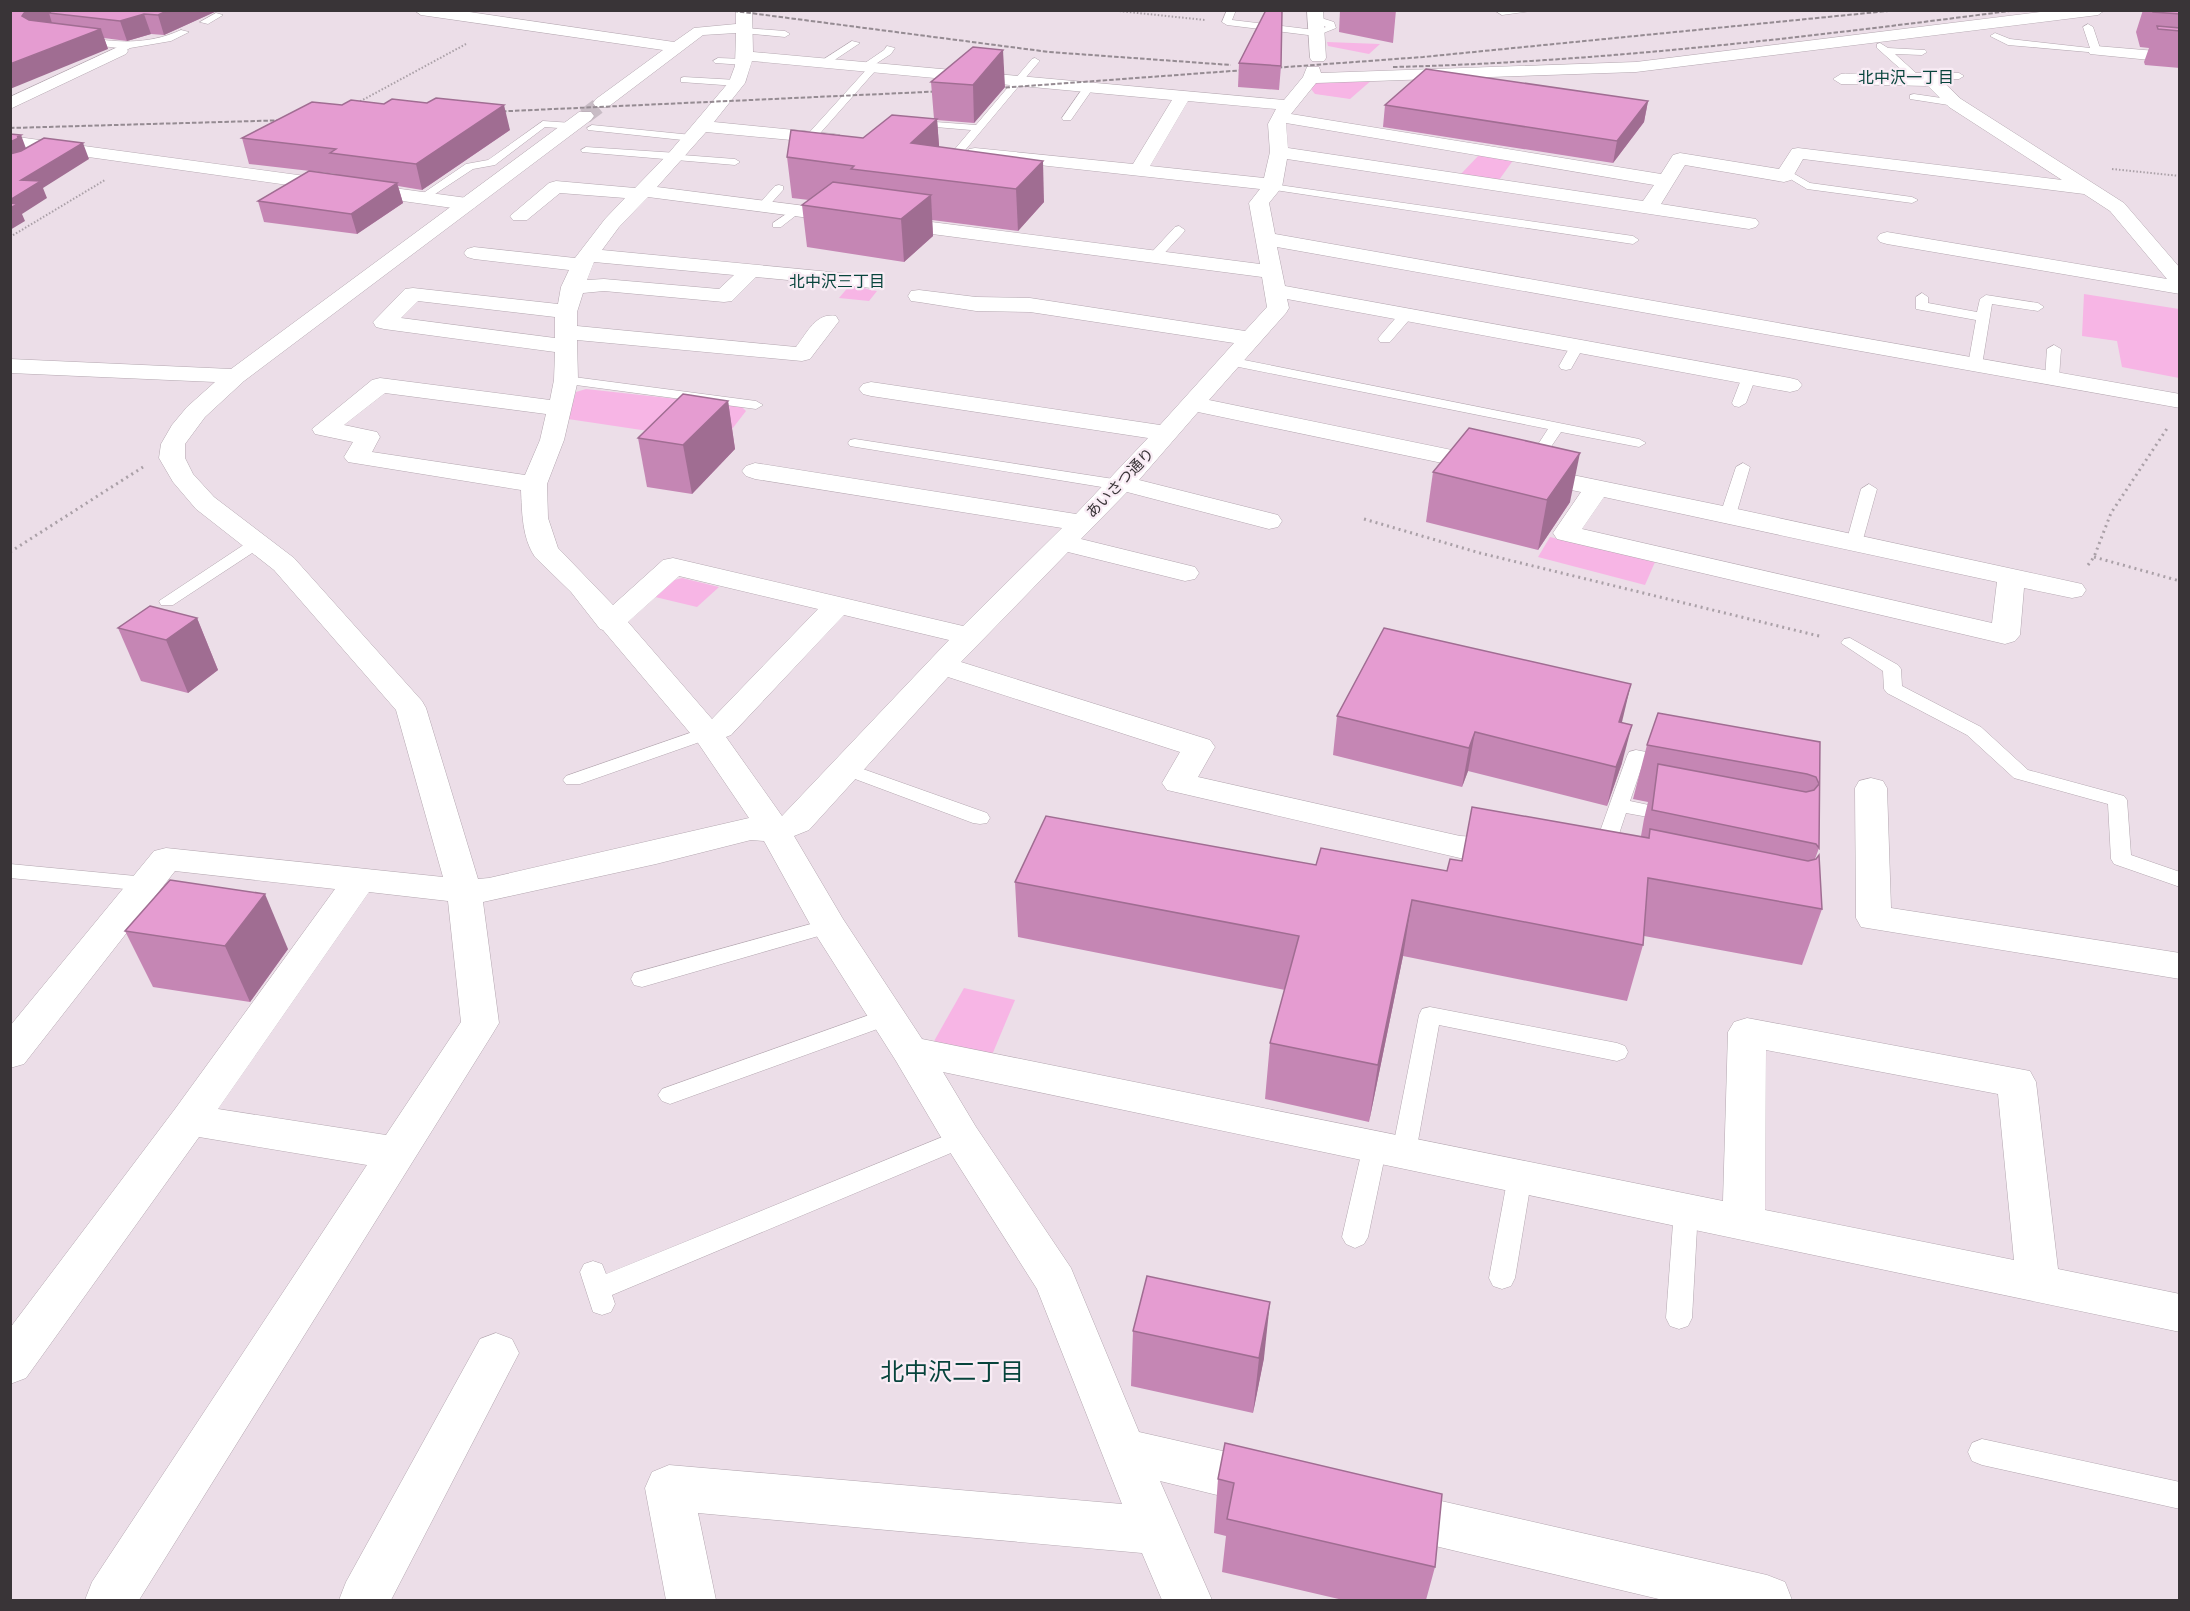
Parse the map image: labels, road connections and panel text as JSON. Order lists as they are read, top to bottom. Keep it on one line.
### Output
{"streets":{"street":["あいさつ通り"]},"districts":["北中沢一丁目","北中沢三丁目","北中沢二丁目"]}
